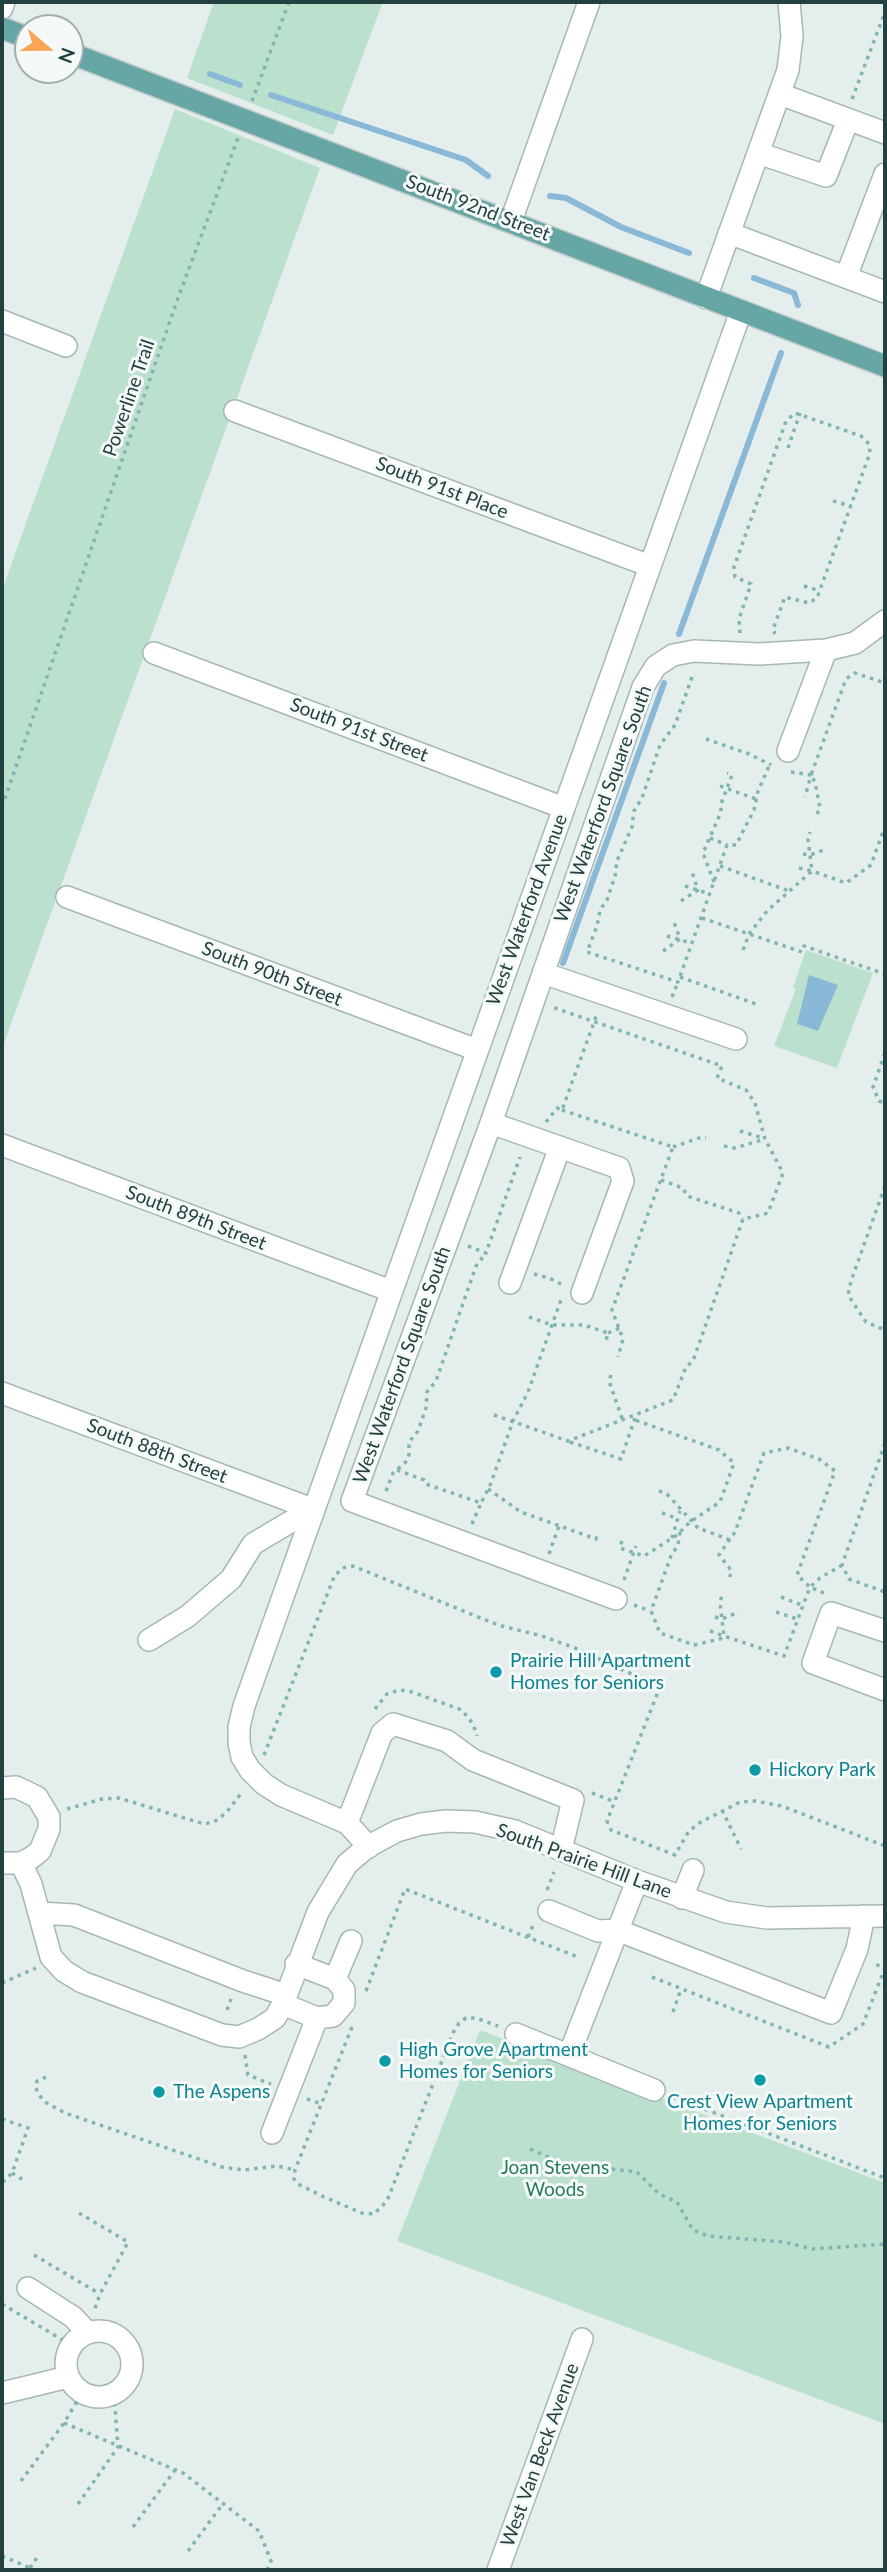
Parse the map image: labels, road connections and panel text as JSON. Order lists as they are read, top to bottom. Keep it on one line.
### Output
{"streets":{"main road":["South 92nd Street"],"street":["South 91st Place","South 91st Street","West Waterford Square South","West Waterford Avenue","South 90th Street","South 89th Street","South 88th Street","South Prairie Hill Lane","West Van Beck Avenue"],"path":["Powerline Trail"]},"crossings":[["South 92nd Street","Powerline Trail"],["South 92nd Street","West Waterford Avenue"],["South 91st Place","West Waterford Avenue"],["South 91st Street","West Waterford Avenue"],["West Waterford Avenue","South 90th Street"],["West Waterford Avenue","South 89th Street"],["West Waterford Avenue","South 88th Street"]],"parks":["Joan Stevens Woods"],"places":["Prairie Hill Apartment Homes for Seniors","Hickory Park","High Grove Apartment Homes for Seniors","Crest View Apartment Homes for Seniors","The Aspens"],"north":"right"}
